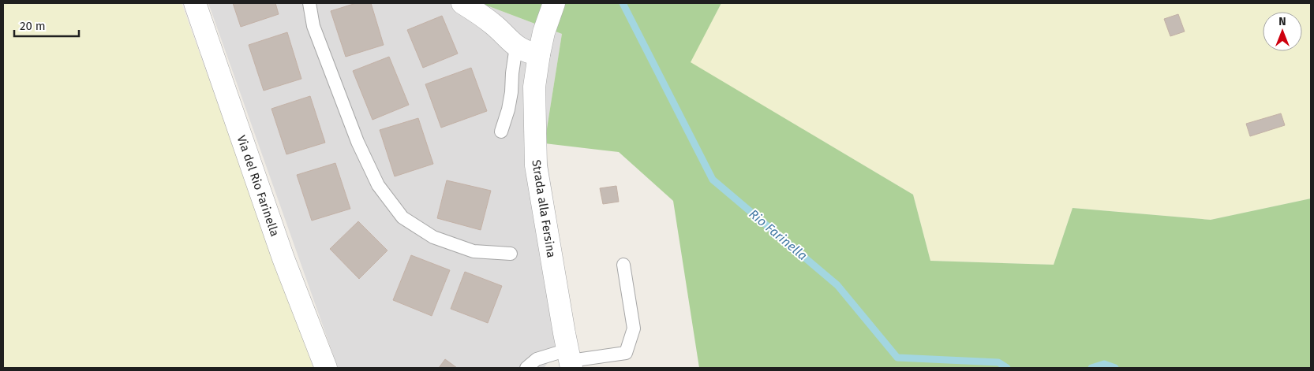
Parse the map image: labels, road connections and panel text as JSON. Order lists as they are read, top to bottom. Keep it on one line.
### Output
{"streets":{"street":["Via del Rio Farinella","Strada alla Fersina"]},"water":["Rio Farinella"],"scale_bar":"20 m","north":"top"}
